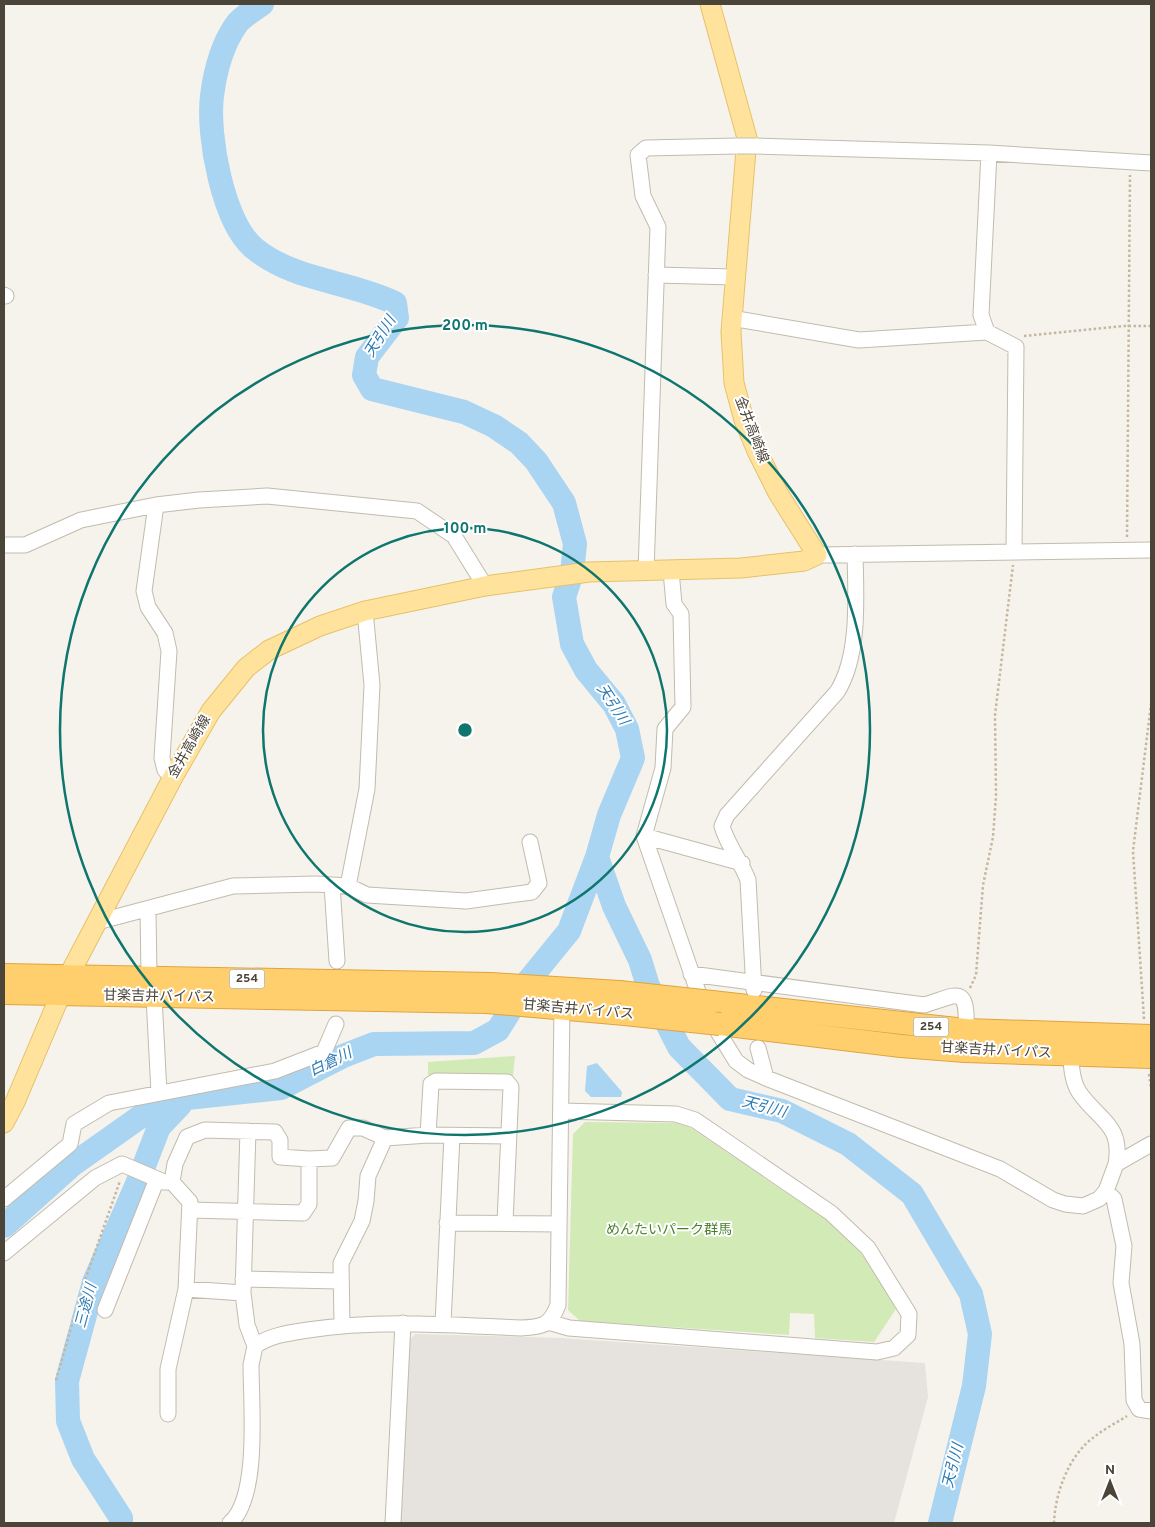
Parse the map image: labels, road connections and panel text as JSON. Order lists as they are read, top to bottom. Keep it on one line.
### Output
{"streets":{"highway":["254","甘楽吉井バイパス"],"main road":["金井高崎線"]},"crossings":[["金井高崎線","甘楽吉井バイパス"]],"water":["天引川","白倉川","三途川"],"parks":["めんたいパーク群馬"],"north":"top","rings":["200 m","100 m"]}
